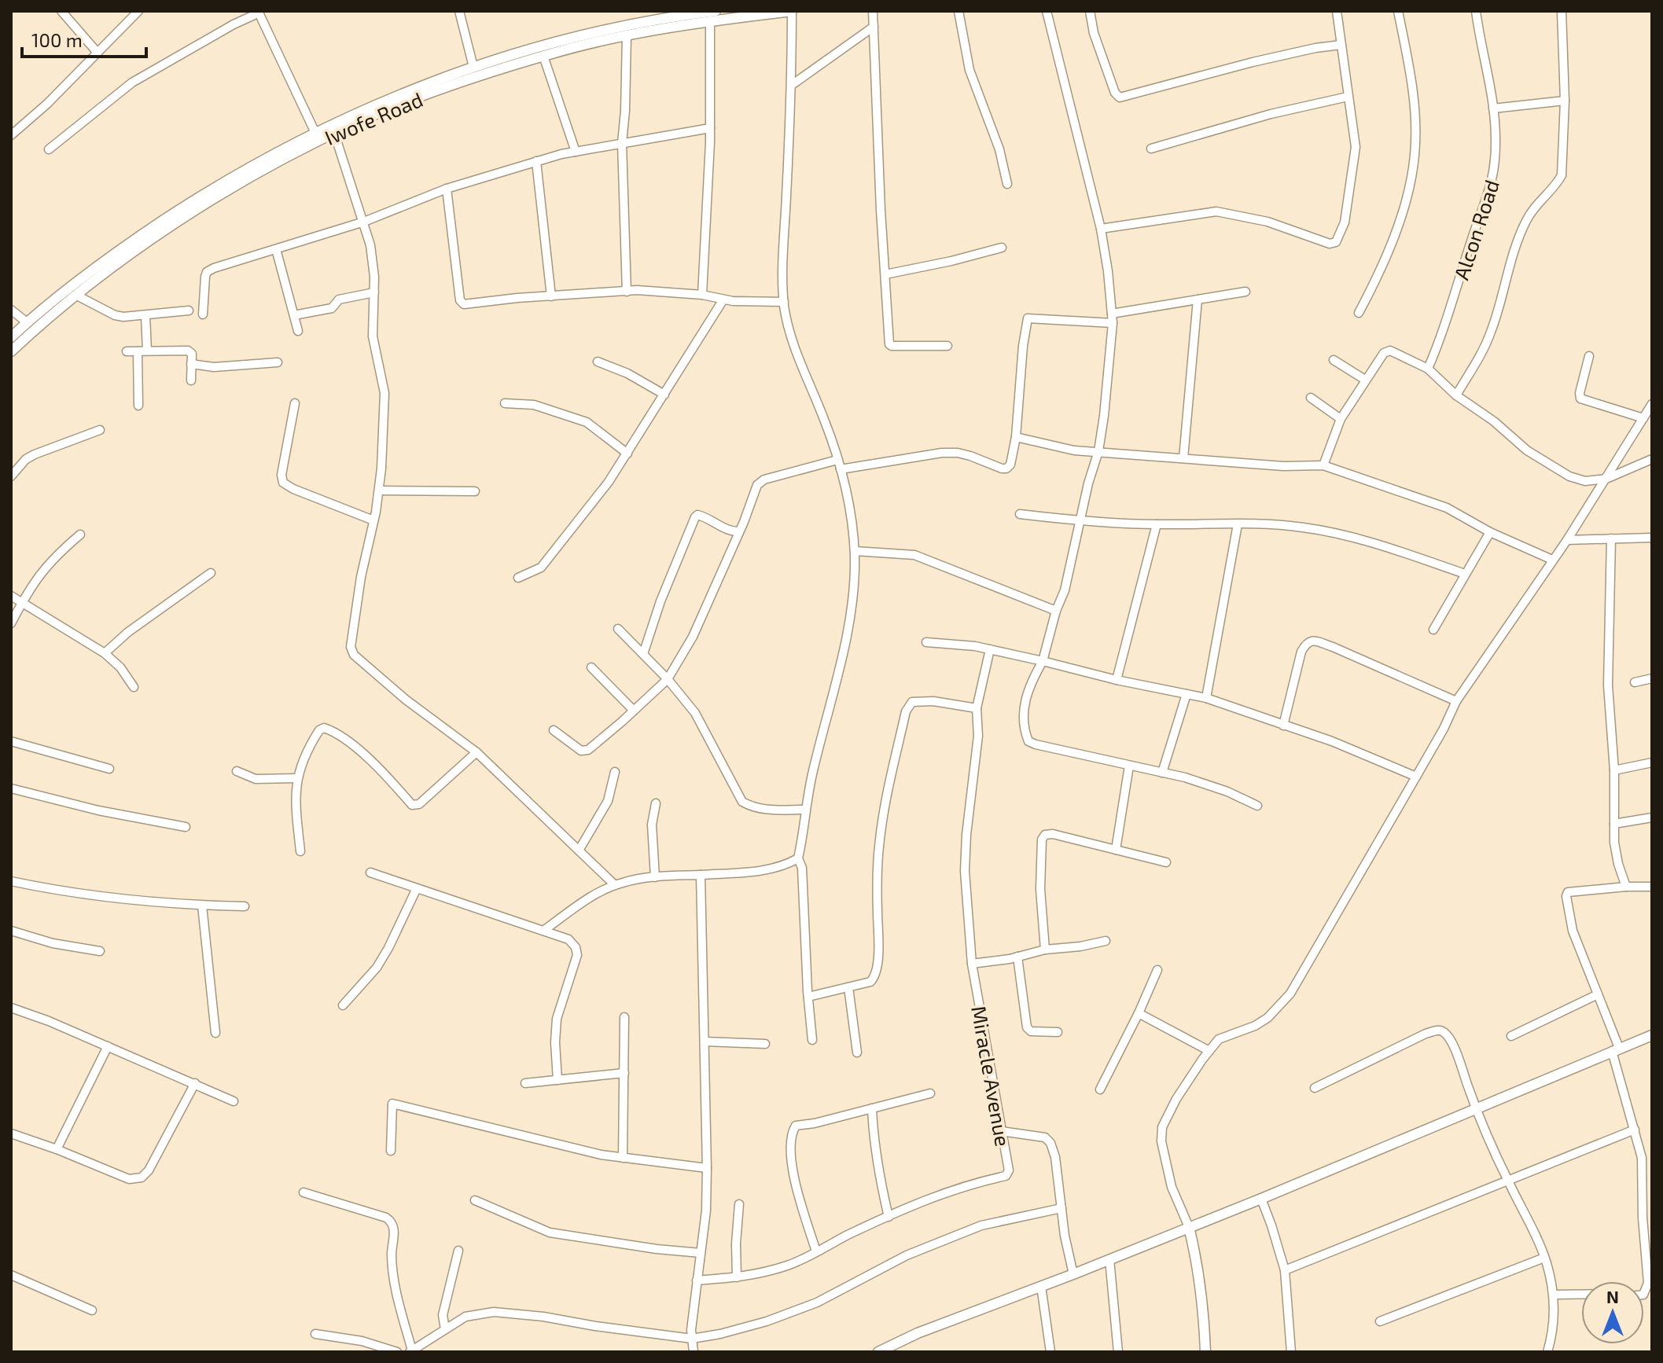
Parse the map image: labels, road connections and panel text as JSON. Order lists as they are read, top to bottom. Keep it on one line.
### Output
{"streets":{"street":["Iwofe Road","Alcon Road","Miracle Avenue"]},"scale_bar":"100 m","north":"top"}
